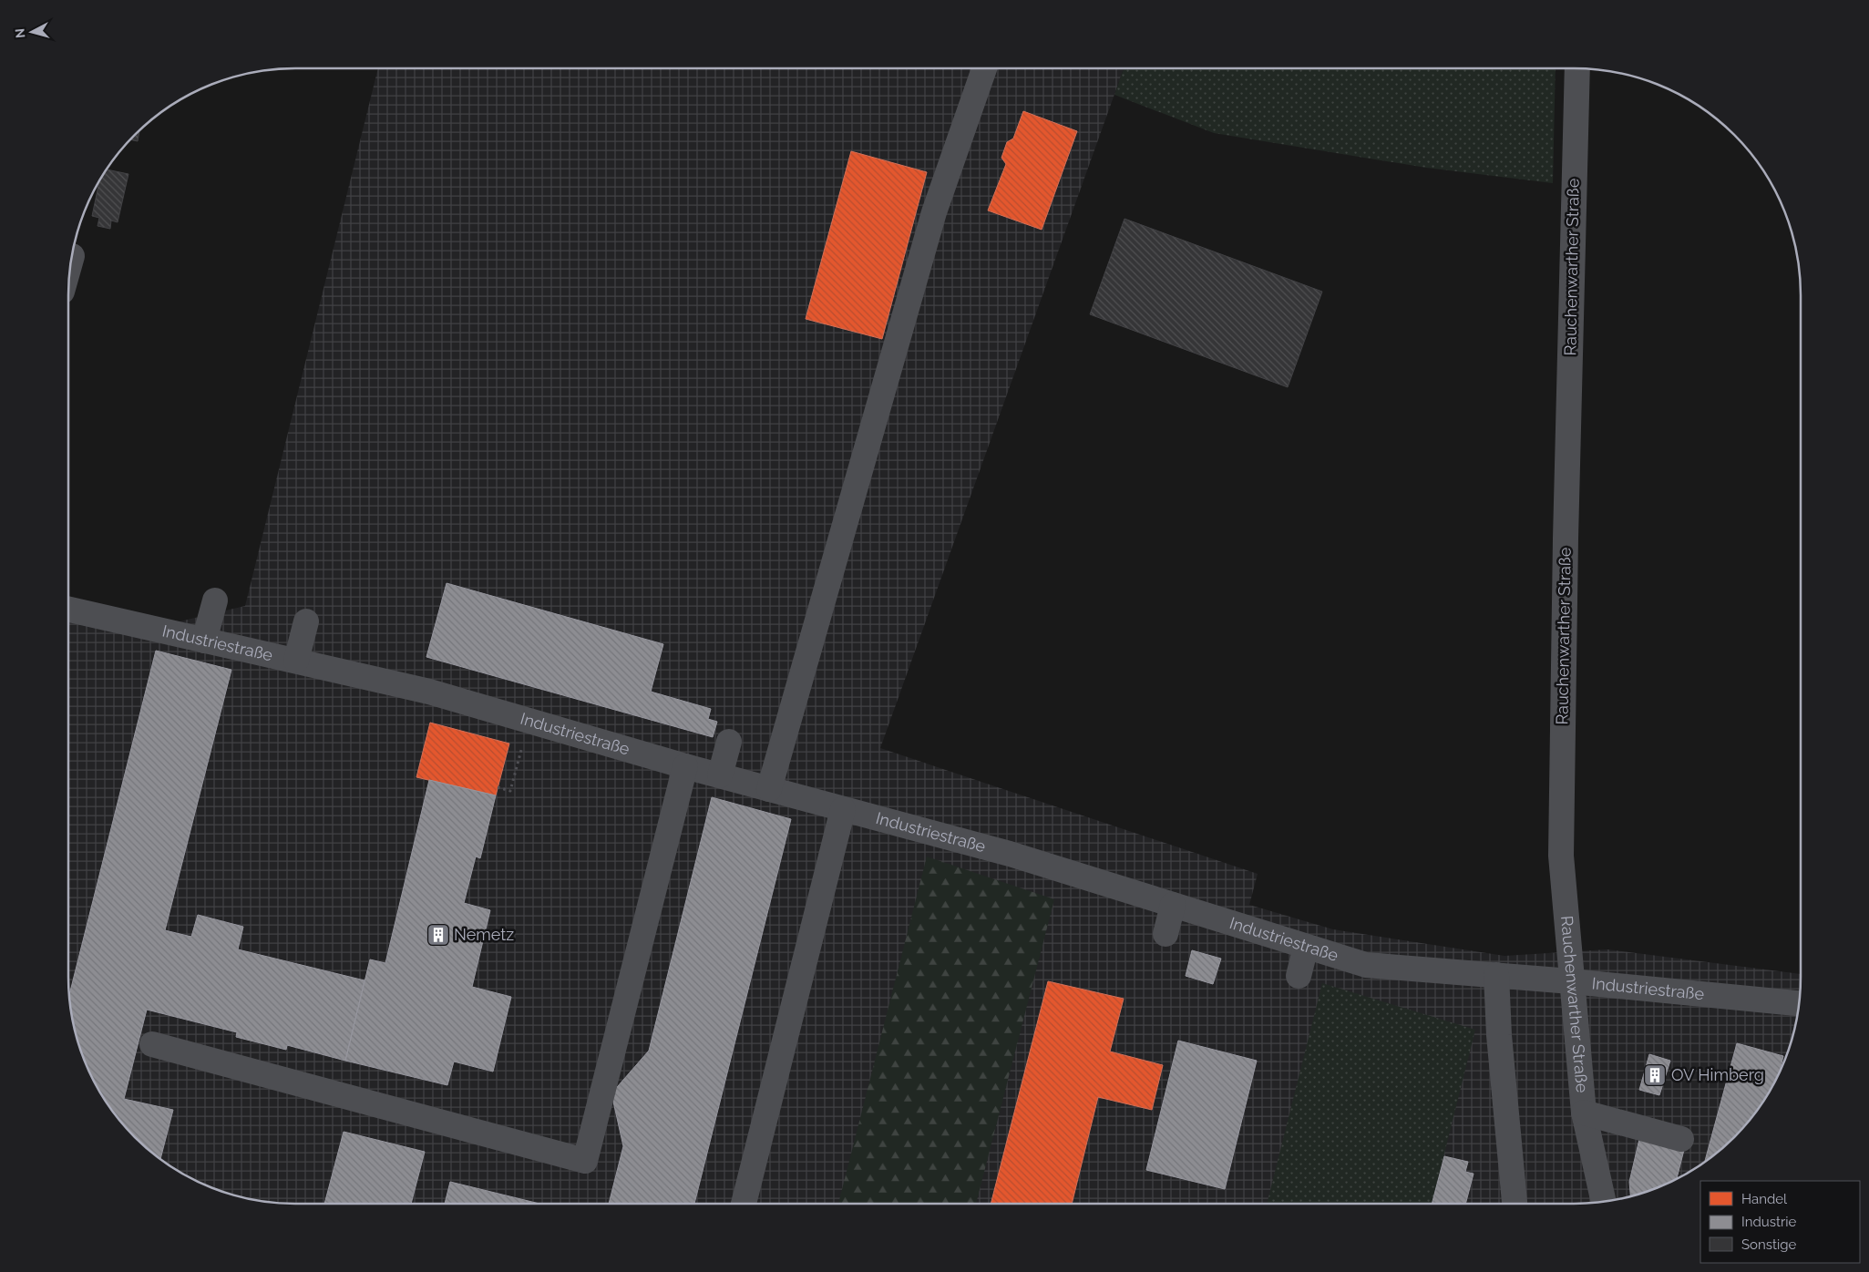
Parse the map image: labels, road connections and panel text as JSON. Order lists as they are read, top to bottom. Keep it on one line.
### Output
{"streets":{"street":["Rauchenwarther Straße","Industriestraße"]},"crossings":[["Rauchenwarther Straße","Industriestraße"]],"places":{"building":["Nemetz","OV Himberg"]},"legend":["Handel","Industrie","Sonstige"],"north":"left"}
